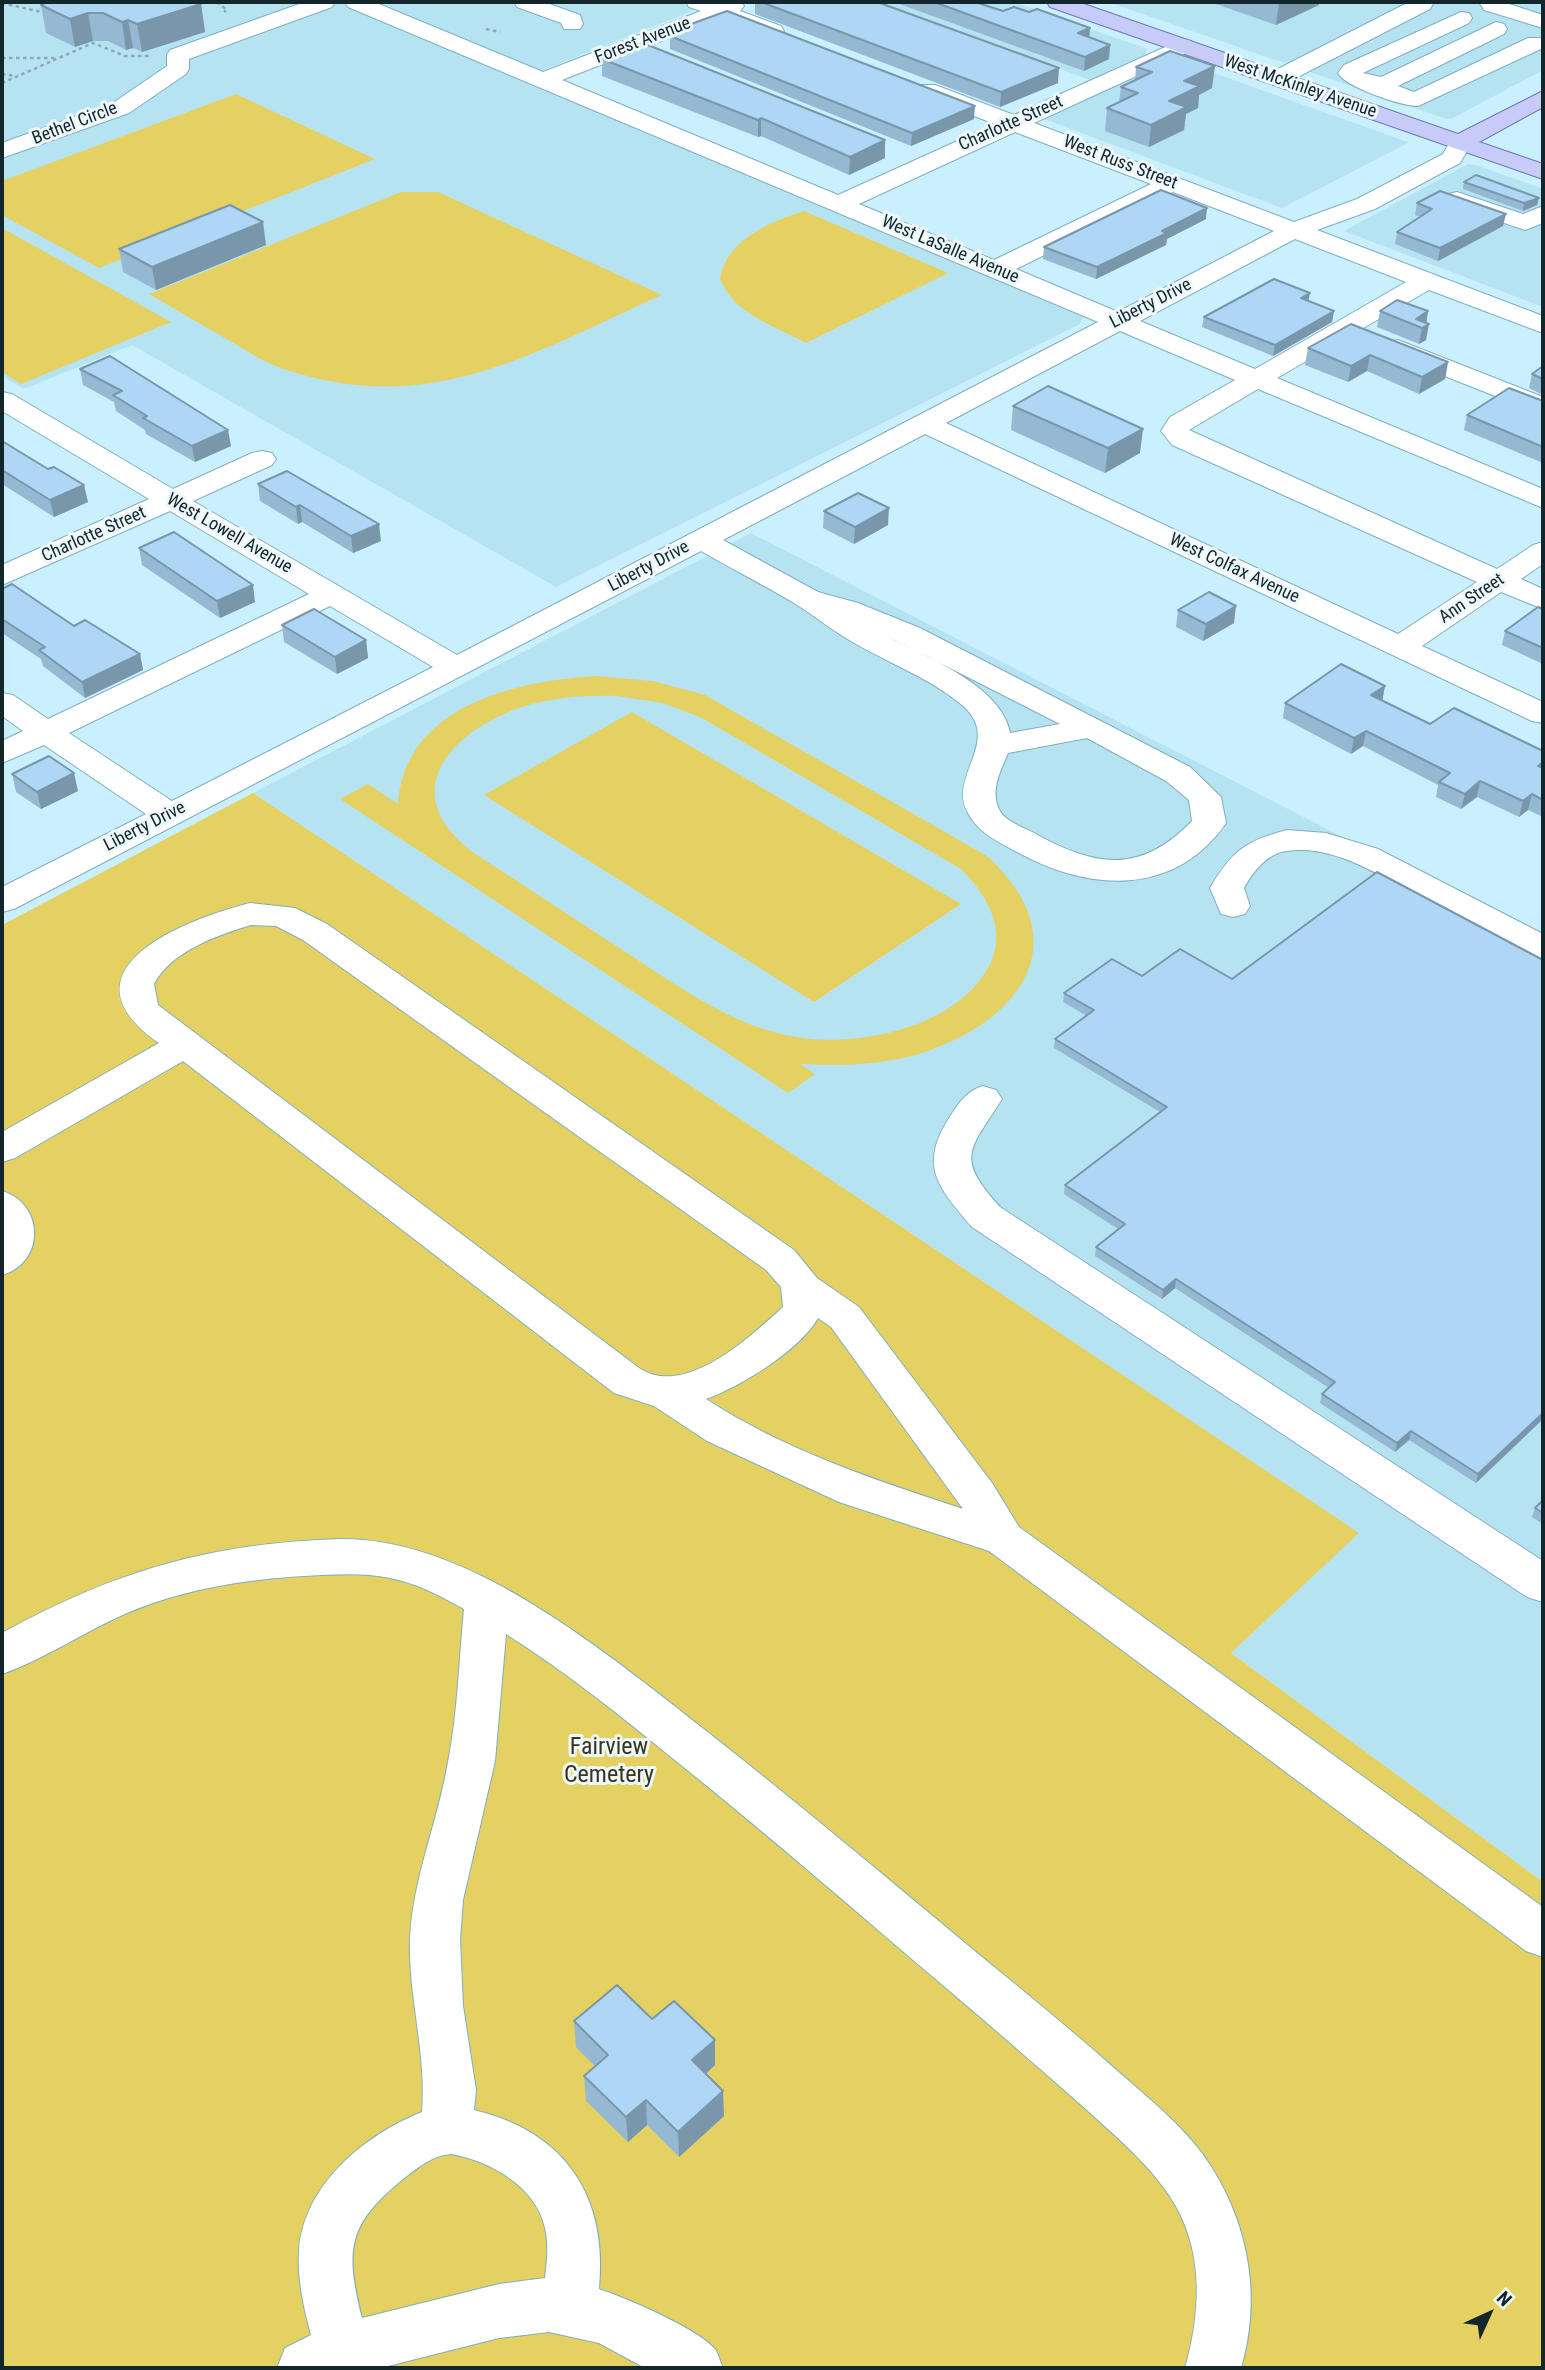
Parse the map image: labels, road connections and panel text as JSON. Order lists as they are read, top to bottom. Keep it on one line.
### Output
{"streets":{"main road":["West McKinley Avenue"],"street":["Forest Avenue","Bethel Circle","Charlotte Street","West Russ Street","West LaSalle Avenue","Liberty Drive","West Lowell Avenue","West Colfax Avenue","Ann Street"]},"crossings":[["Forest Avenue","West LaSalle Avenue"],["West McKinley Avenue","Charlotte Street"],["West McKinley Avenue","Liberty Drive"],["Charlotte Street","West Russ Street"],["Charlotte Street","West LaSalle Avenue"],["Charlotte Street","West Lowell Avenue"],["West Russ Street","Liberty Drive"],["West LaSalle Avenue","Liberty Drive"],["Liberty Drive","West Lowell Avenue"],["Liberty Drive","West Colfax Avenue"],["West Colfax Avenue","Ann Street"]],"parks":["Fairview Cemetery"],"north":"top right"}
